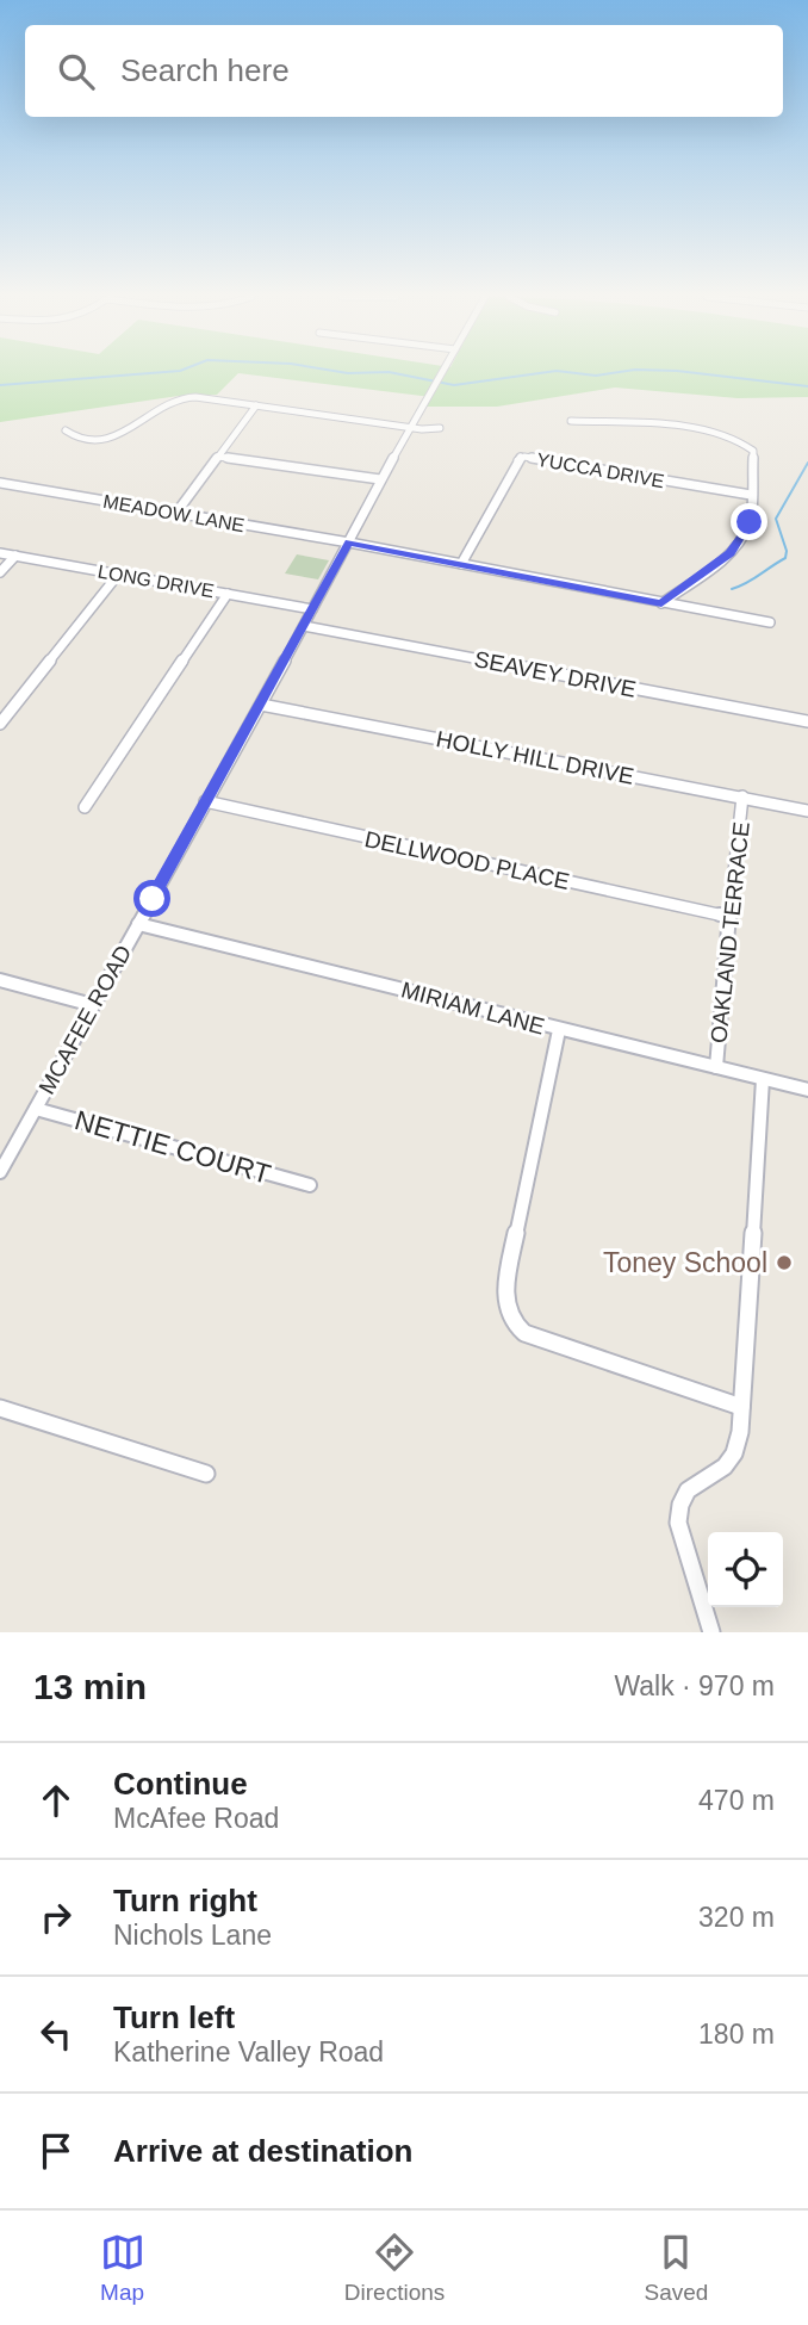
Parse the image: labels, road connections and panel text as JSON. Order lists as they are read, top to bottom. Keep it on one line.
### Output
{"streets":{"street":["YUCCA DRIVE","MEADOW LANE","LONG DRIVE","SEAVEY DRIVE","HOLLY HILL DRIVE","DELLWOOD PLACE","OAKLAND TERRACE","MIRIAM LANE","MCAFEE ROAD","NETTIE COURT"]},"crossings":[["YUCCA DRIVE","MEADOW LANE"],["MEADOW LANE","MCAFEE ROAD"],["LONG DRIVE","MCAFEE ROAD"],["SEAVEY DRIVE","MCAFEE ROAD"],["HOLLY HILL DRIVE","OAKLAND TERRACE"],["HOLLY HILL DRIVE","MCAFEE ROAD"],["DELLWOOD PLACE","OAKLAND TERRACE"],["DELLWOOD PLACE","MCAFEE ROAD"],["OAKLAND TERRACE","MIRIAM LANE"],["MIRIAM LANE","MCAFEE ROAD"],["MCAFEE ROAD","NETTIE COURT"]],"places":["Toney School"],"page":{"search":"Search here","heading":["13 min","Walk · 970 m"],"list":[["Continue","McAfee Road","470 m"],["Turn right","Nichols Lane","320 m"],["Turn left","Katherine Valley Road","180 m"],"Arrive at destination"],"nav":["Map","Directions","Saved"]}}
